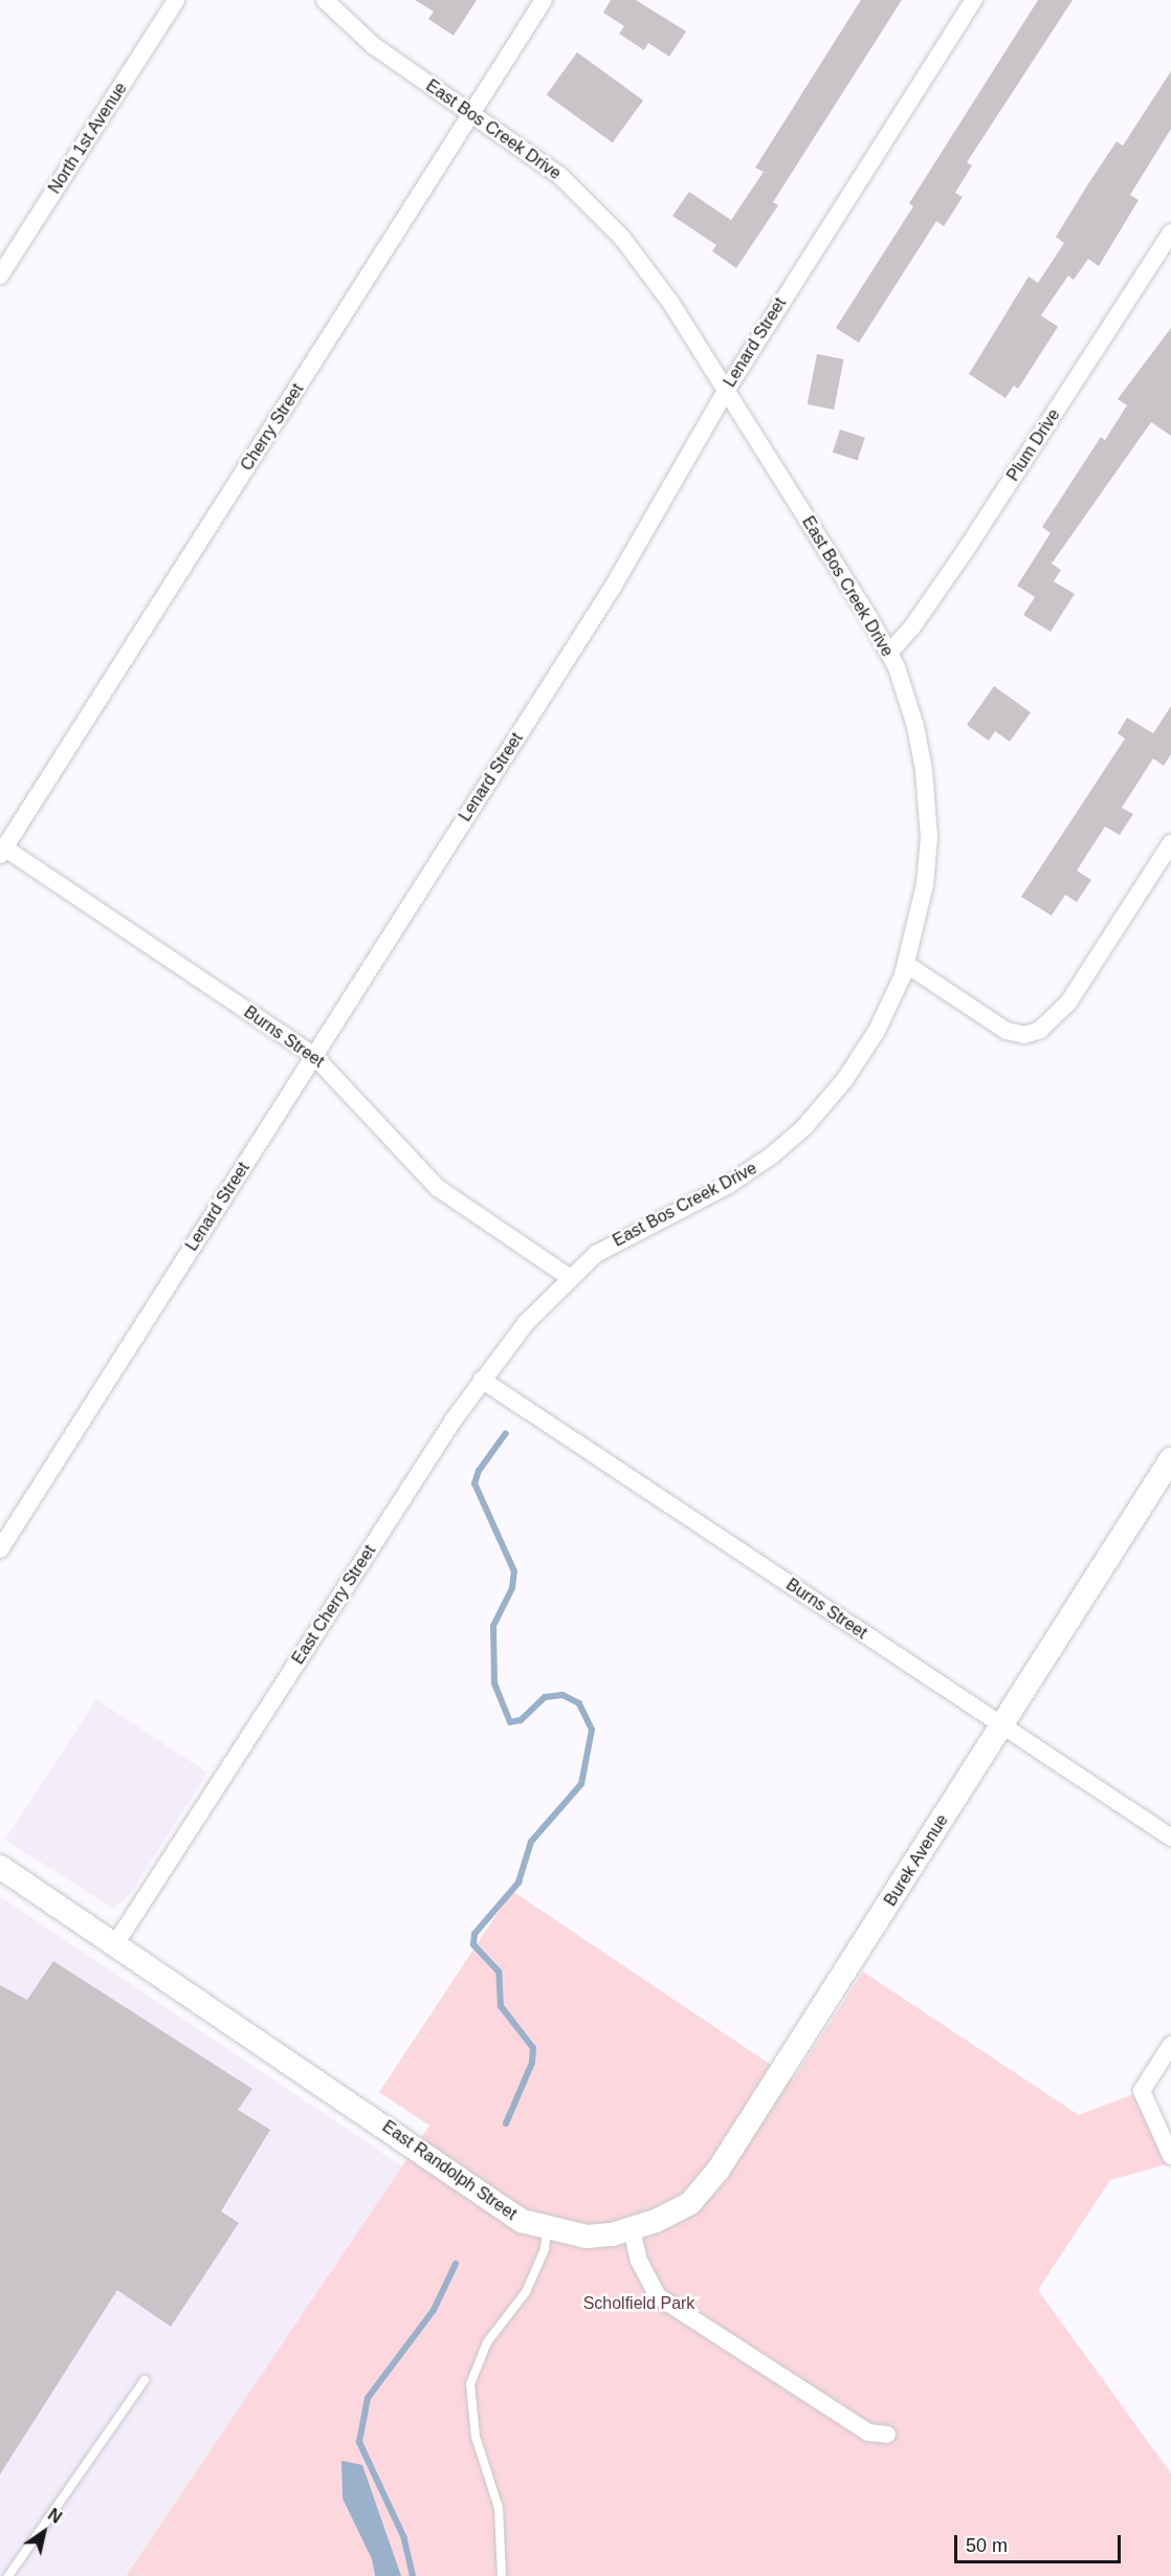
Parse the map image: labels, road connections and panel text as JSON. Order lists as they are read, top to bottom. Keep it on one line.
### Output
{"streets":{"street":["East Bos Creek Drive","North 1st Avenue","Lenard Street","Cherry Street","Plum Drive","Burns Street","East Cherry Street","Burek Avenue","East Randolph Street"]},"crossings":[["East Bos Creek Drive","Lenard Street"],["East Bos Creek Drive","Cherry Street"],["East Bos Creek Drive","Plum Drive"],["East Bos Creek Drive","Burns Street"],["East Bos Creek Drive","East Cherry Street"],["Lenard Street","Burns Street"],["Cherry Street","Burns Street"],["Burns Street","East Cherry Street"],["Burns Street","Burek Avenue"],["East Cherry Street","East Randolph Street"],["Burek Avenue","East Randolph Street"]],"parks":["Scholfield Park"],"scale_bar":"50 m","north":"top right"}
